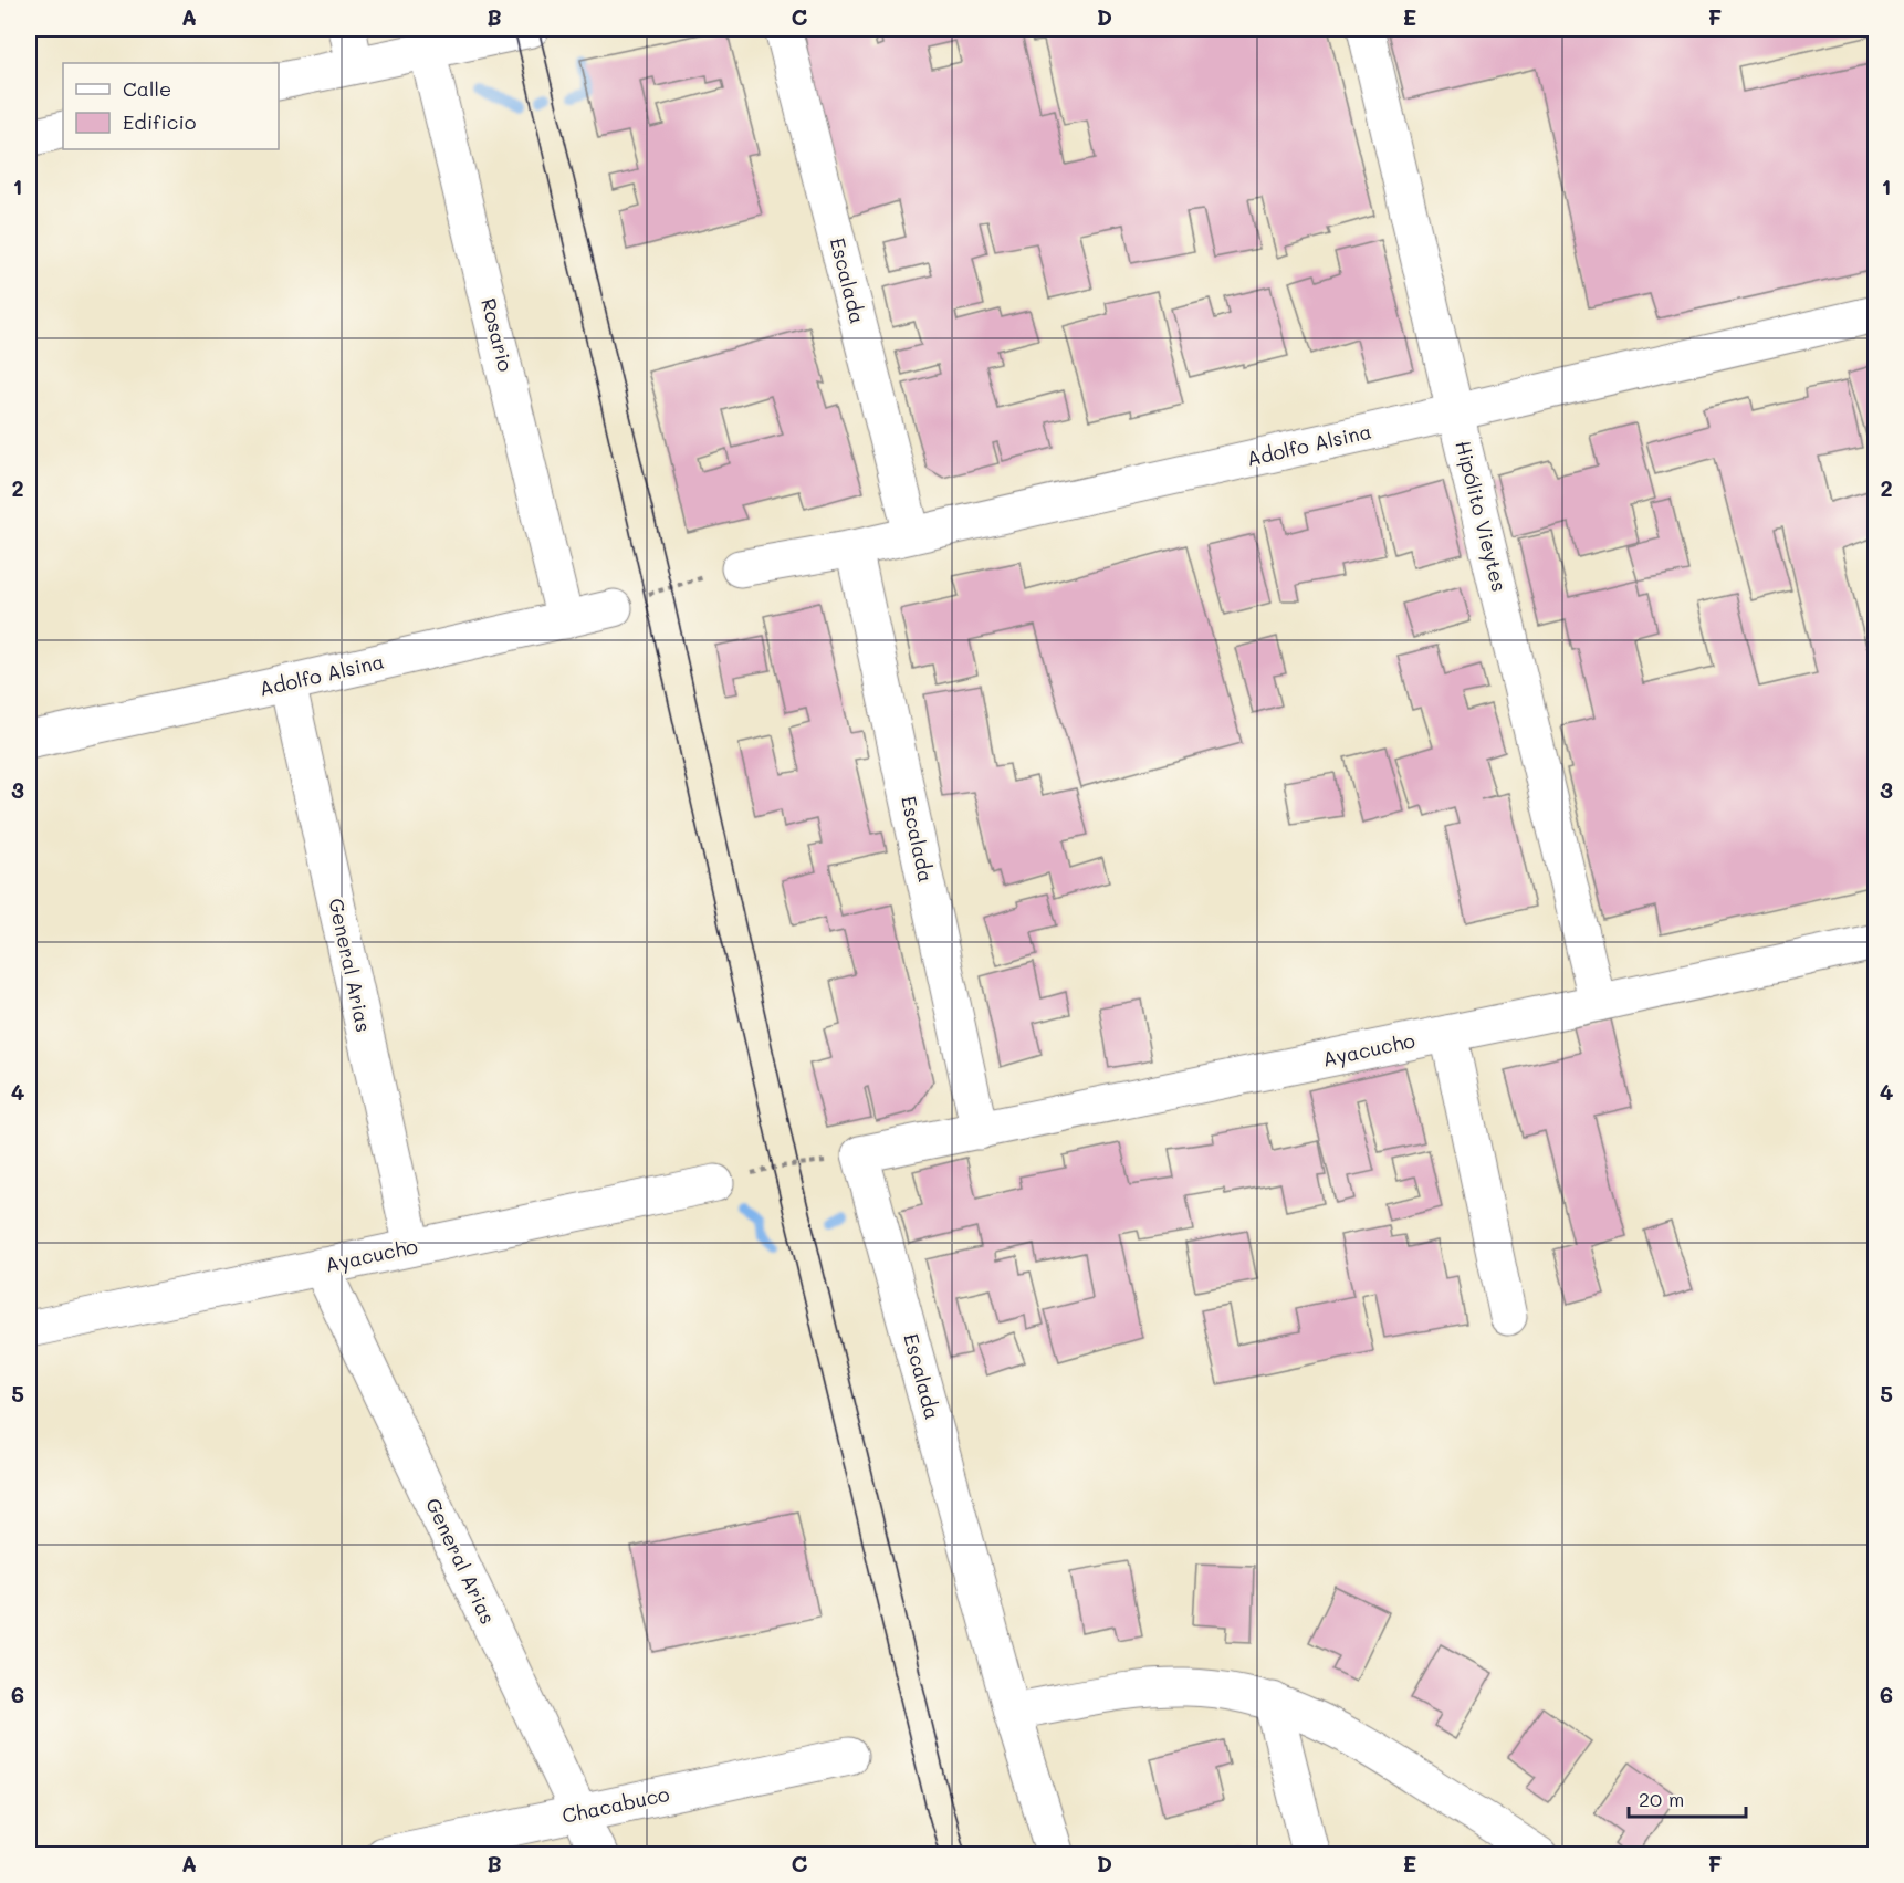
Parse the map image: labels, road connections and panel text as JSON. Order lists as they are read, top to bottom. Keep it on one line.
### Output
{"streets":{"street":["Escalada","Rosario","Adolfo Alsina","Hipólito Vieytes","General Arias","Ayacucho","Chacabuco"]},"crossings":[["Escalada","Adolfo Alsina"],["Escalada","Ayacucho"],["Rosario","Adolfo Alsina"],["Adolfo Alsina","Hipólito Vieytes"],["Adolfo Alsina","General Arias"],["Hipólito Vieytes","Ayacucho"],["General Arias","Ayacucho"],["General Arias","Chacabuco"]],"legend":["Calle","Edificio"],"scale_bar":"20 m","grid":{"columns":["A","B","C","D","E","F"],"rows":["1","2","3","4","5","6"]}}
